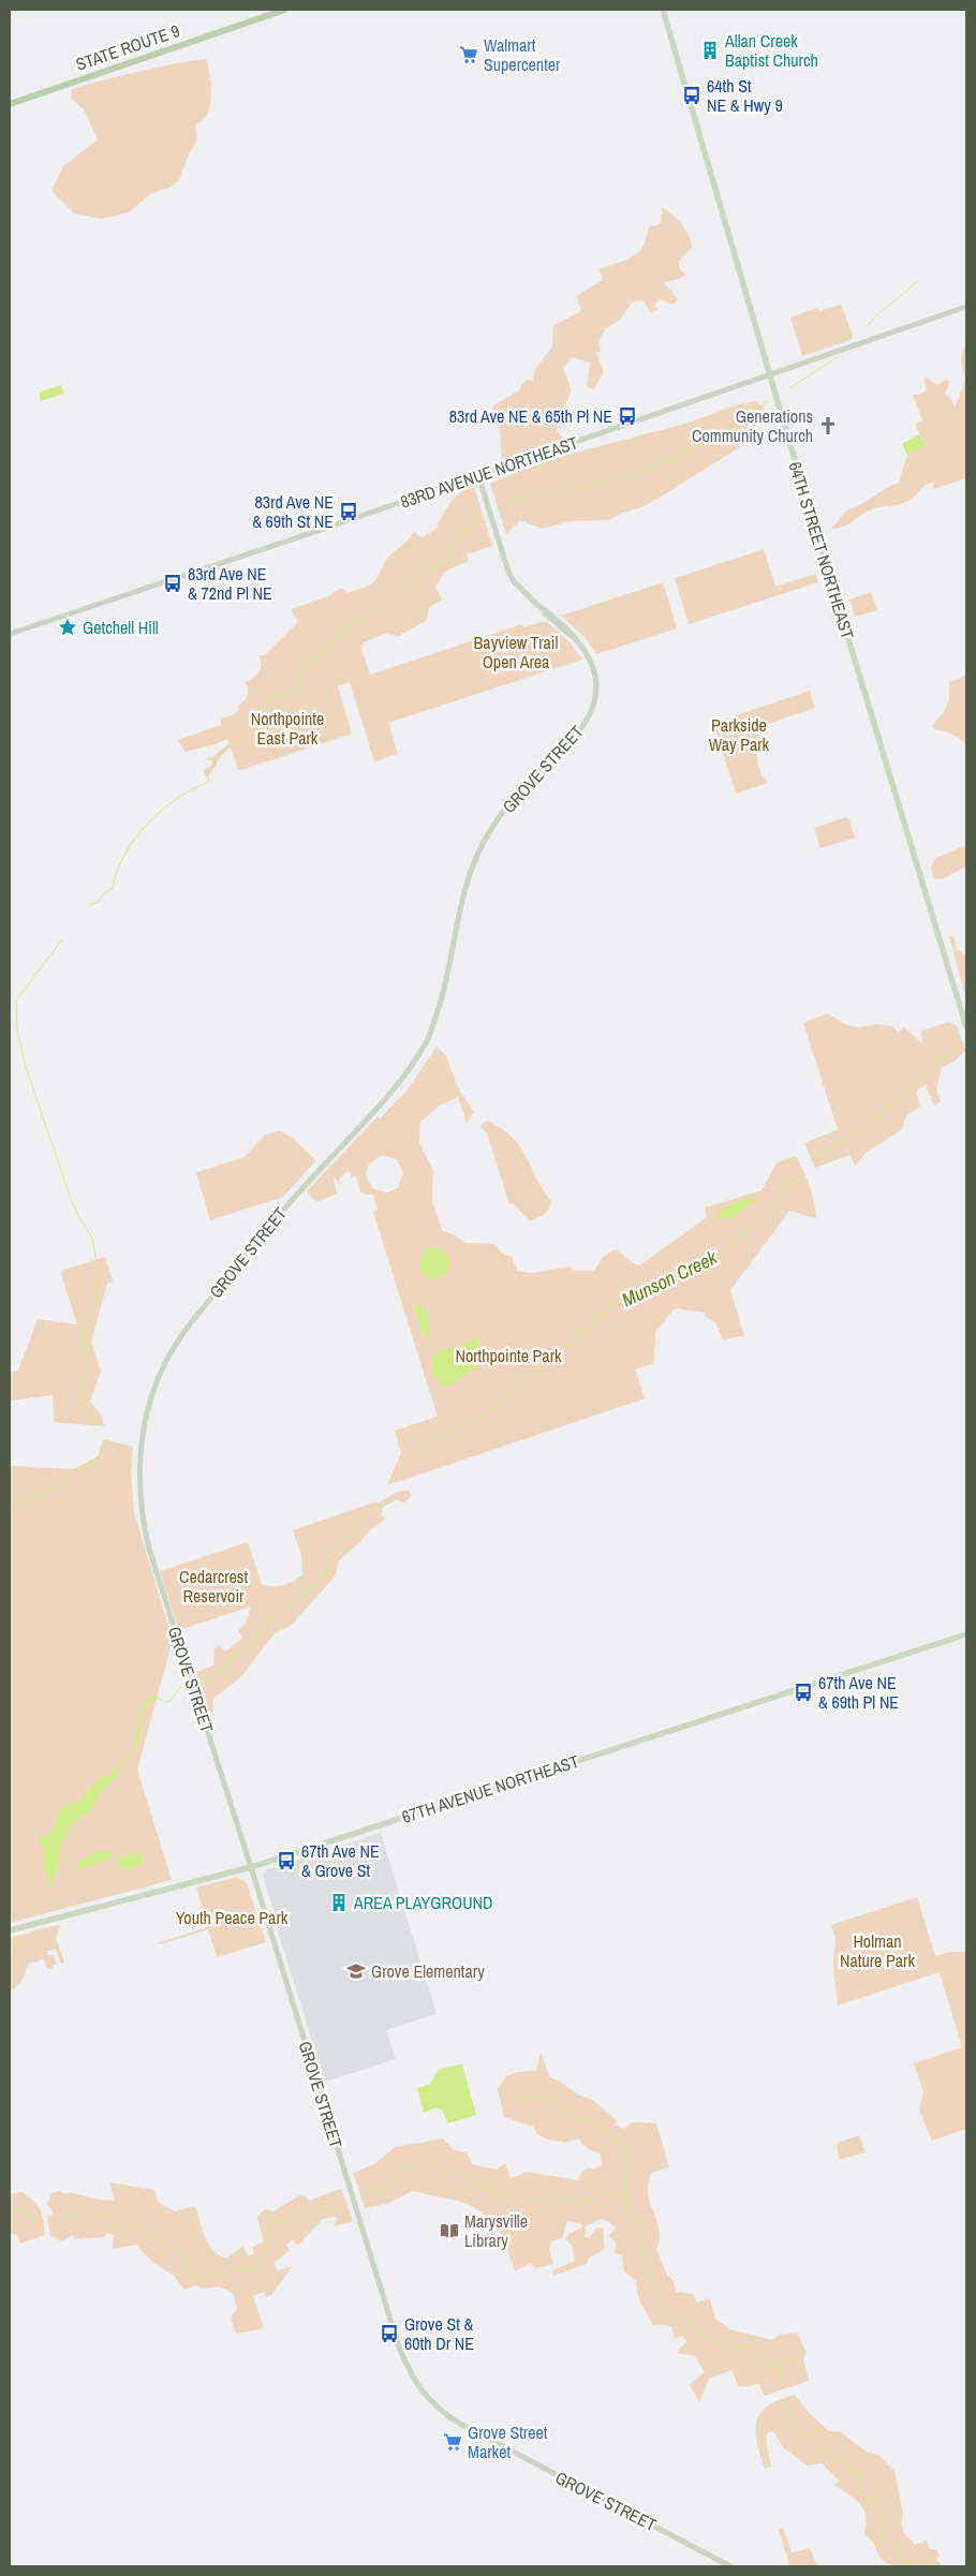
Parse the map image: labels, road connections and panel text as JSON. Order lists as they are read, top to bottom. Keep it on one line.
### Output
{"streets":{"main road":["STATE ROUTE 9","64TH STREET NORTHEAST","67TH AVENUE NORTHEAST"],"street":["83RD AVENUE NORTHEAST","GROVE STREET"]},"crossings":[["83RD AVENUE NORTHEAST","64TH STREET NORTHEAST"],["83RD AVENUE NORTHEAST","GROVE STREET"],["GROVE STREET","67TH AVENUE NORTHEAST"]],"water":["Munson Creek"],"parks":["Bayview Trail Open Area","Northpointe East Park","Parkside Way Park","Northpointe Park","Cedarcrest Reservoir","Youth Peace Park","Holman Nature Park"],"places":{"building":["Allan Creek Baptist Church","AREA PLAYGROUND"],"supermarket":["Walmart Supercenter","Grove Street Market"],"bus stop":["64th St NE & Hwy 9","83rd Ave NE & 65th Pl NE","83rd Ave NE & 69th St NE","83rd Ave NE & 72nd Pl NE","67th Ave NE & 69th Pl NE","67th Ave NE & Grove St","Grove St & 60th Dr NE"],"church":["Generations Community Church"],"place":["Getchell Hill"],"school or university":["Grove Elementary"],"library":["Marysville Library"]}}
